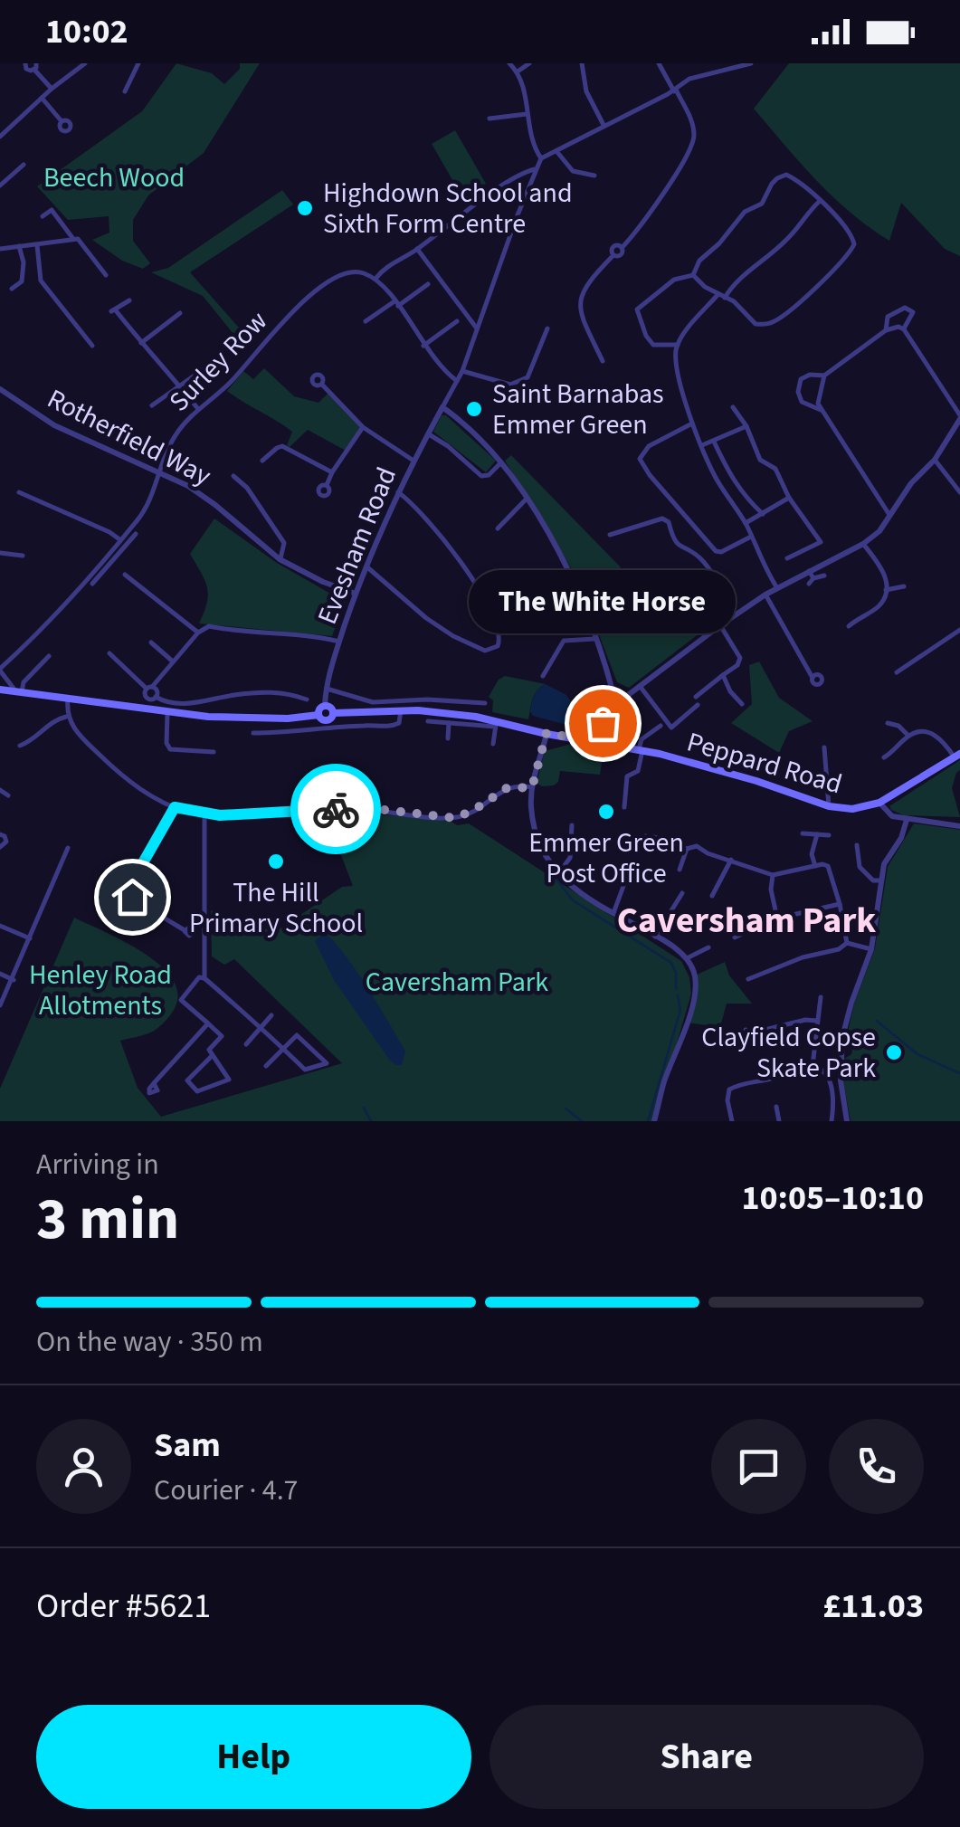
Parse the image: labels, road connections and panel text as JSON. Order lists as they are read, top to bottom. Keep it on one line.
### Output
{"streets":{"main road":["Peppard Road"],"street":["Surley Row","Rotherfield Way","Evesham Road"]},"crossings":[["Surley Row","Rotherfield Way"],["Rotherfield Way","Evesham Road"],["Evesham Road","Peppard Road"]],"districts":["Caversham Park"],"parks":["Beech Wood","Henley Road Allotments","Caversham Park"],"places":["Highdown School and Sixth Form Centre","Saint Barnabas Emmer Green","The White Horse","Emmer Green Post Office","The Hill Primary School","Clayfield Copse Skate Park"],"page":{"status":"10:02","bubble":"The White Horse","heading":["3 min","Arriving in","10:05–10:10"],"panel":["Sam","Courier · 4.7","Order #5621","£11.03"],"bar":"On the way · 350 m","buttons":["Help","Share"]}}
